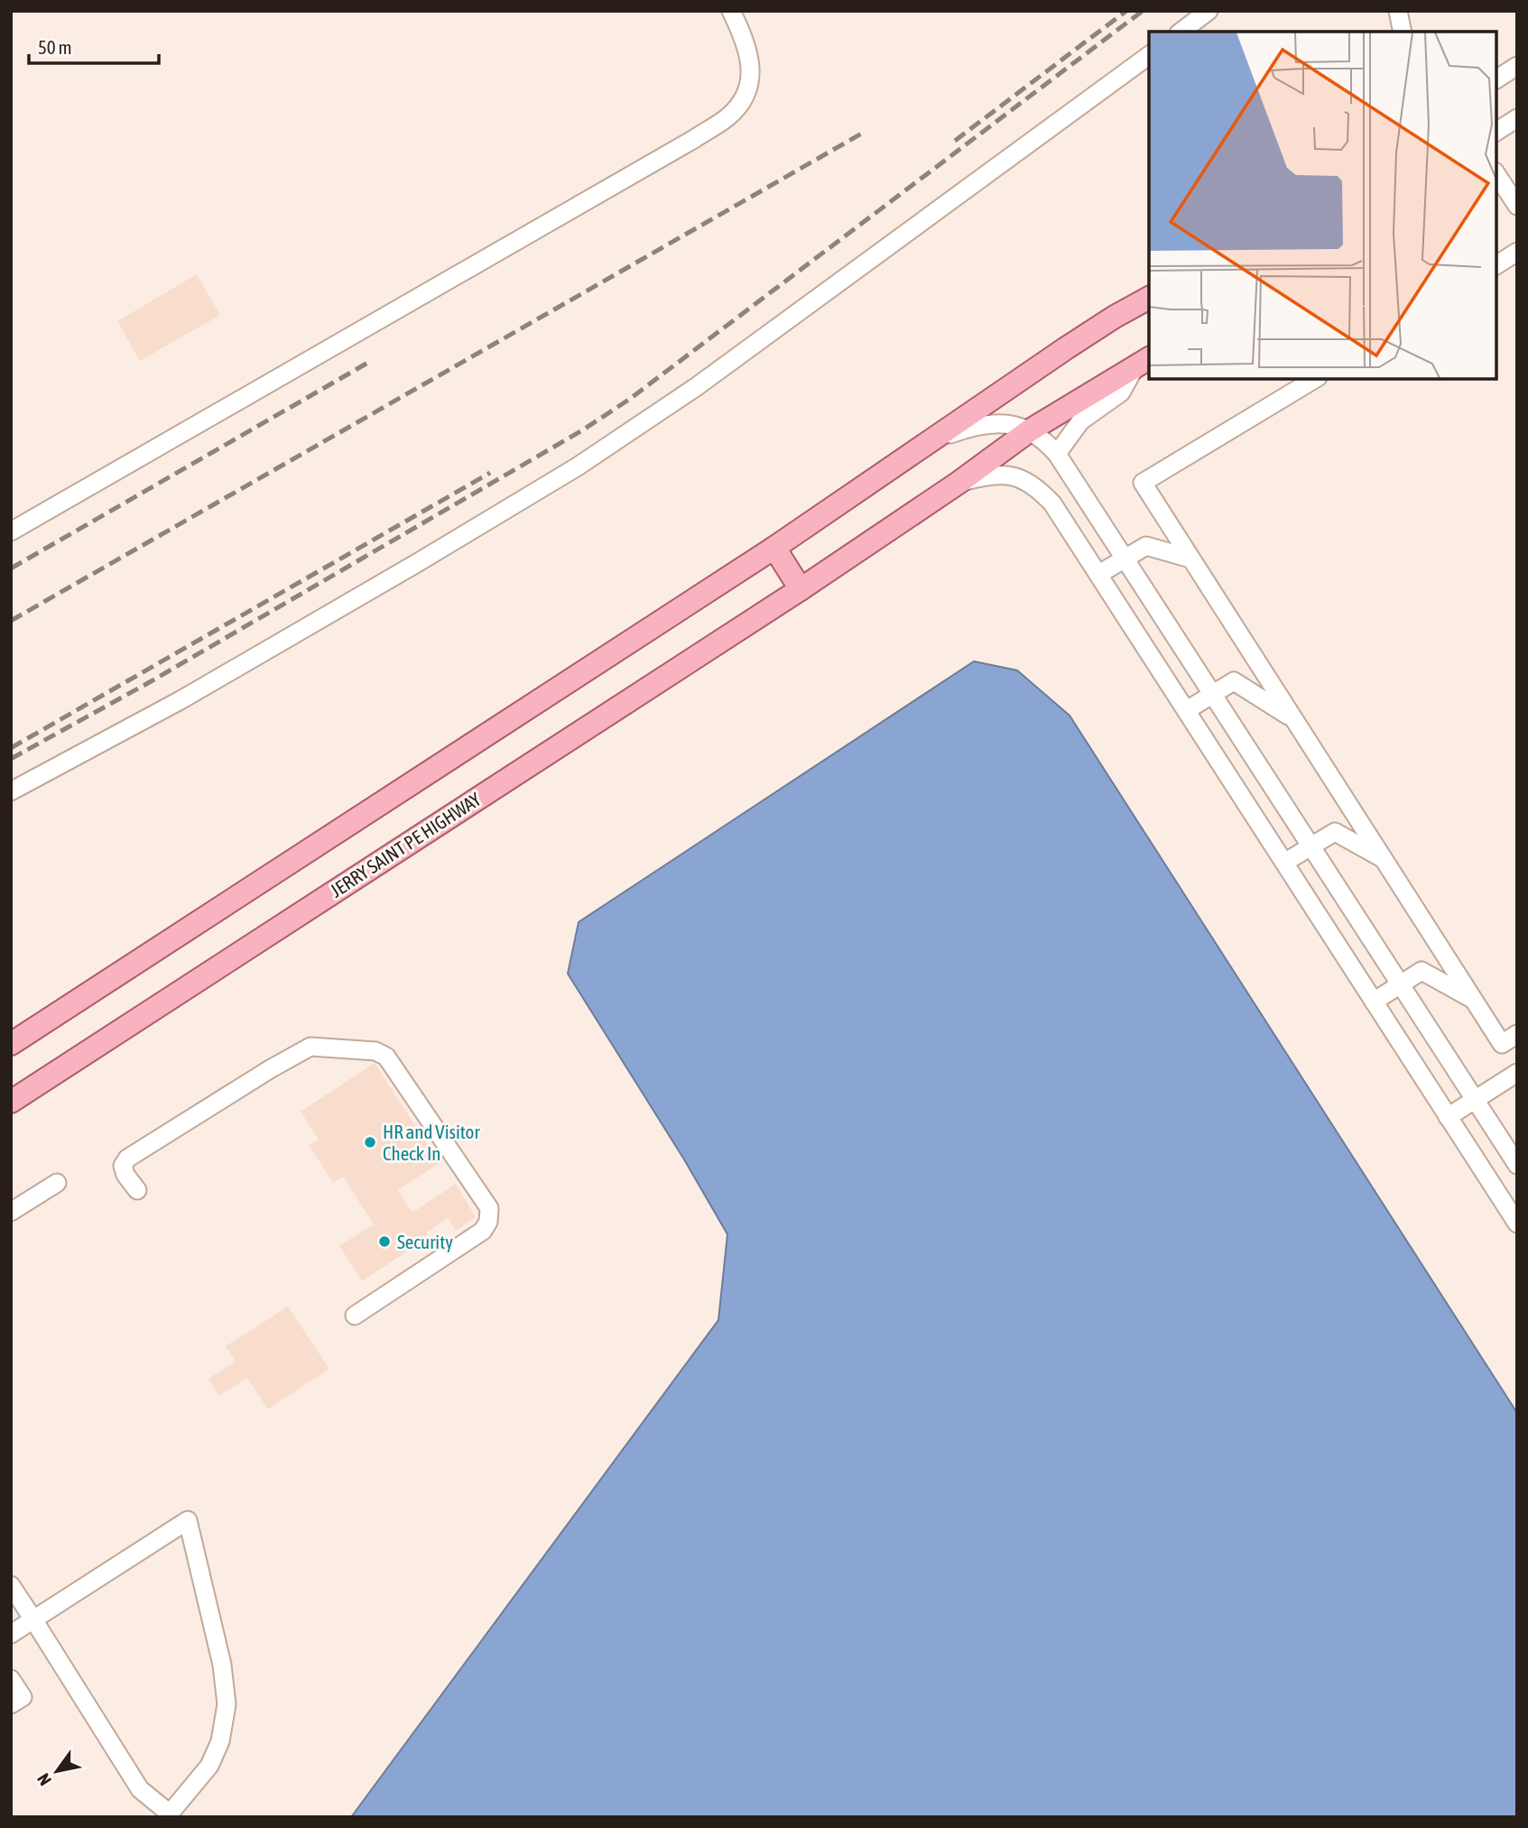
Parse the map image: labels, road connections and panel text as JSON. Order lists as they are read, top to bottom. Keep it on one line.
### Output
{"streets":{"main road":["JERRY SAINT PE HIGHWAY"]},"places":["HR and Visitor Check In","Security"],"scale_bar":"50 m","north":"bottom left"}
